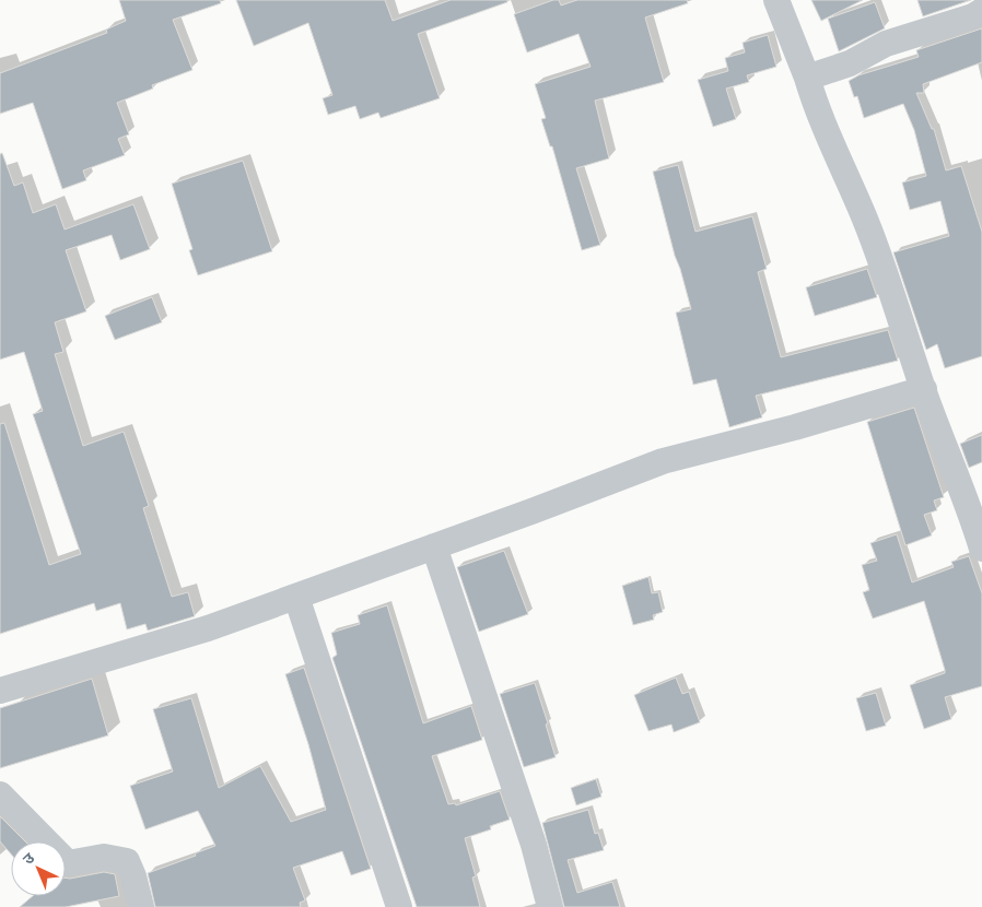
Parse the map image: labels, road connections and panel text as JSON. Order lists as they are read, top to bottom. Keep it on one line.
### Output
{"north":"top left"}
